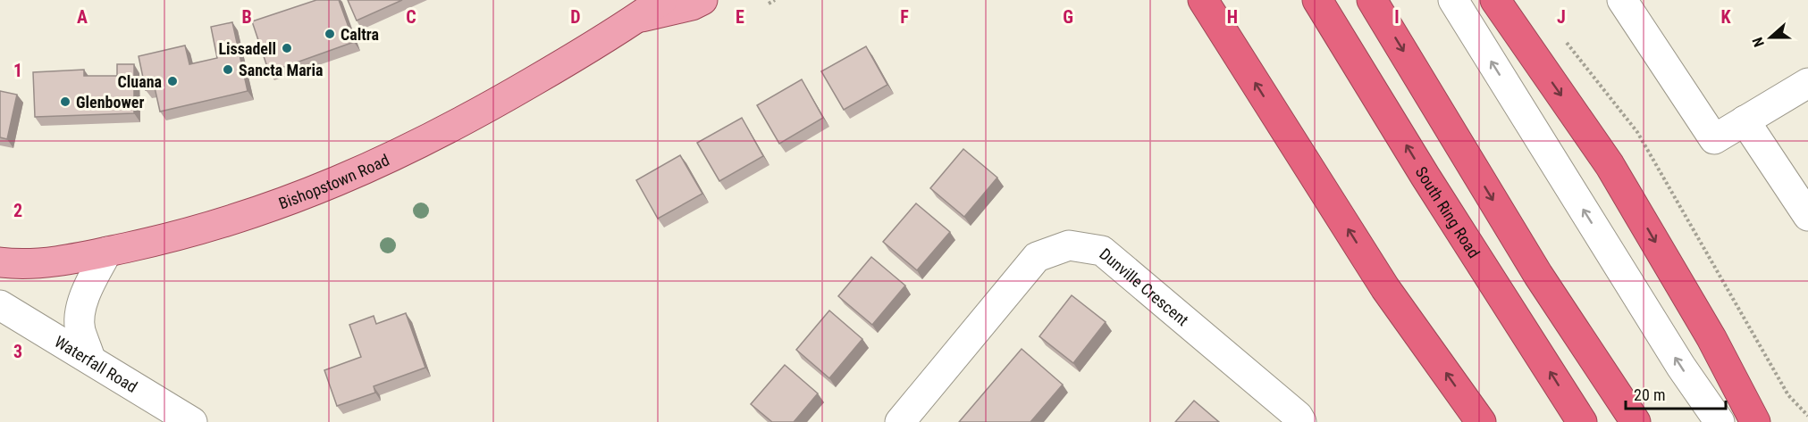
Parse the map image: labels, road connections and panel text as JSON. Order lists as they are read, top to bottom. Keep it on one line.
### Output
{"streets":{"highway":["South Ring Road"],"main road":["Bishopstown Road"],"street":["Dunville Crescent","Waterfall Road"]},"places":["Caltra","Lissadell","Sancta Maria","Cluana","Glenbower"],"scale_bar":"20 m","north":"left","grid":{"columns":["A","B","C","D","E","F","G","H","I","J","K"],"rows":["1","2","3"]}}
